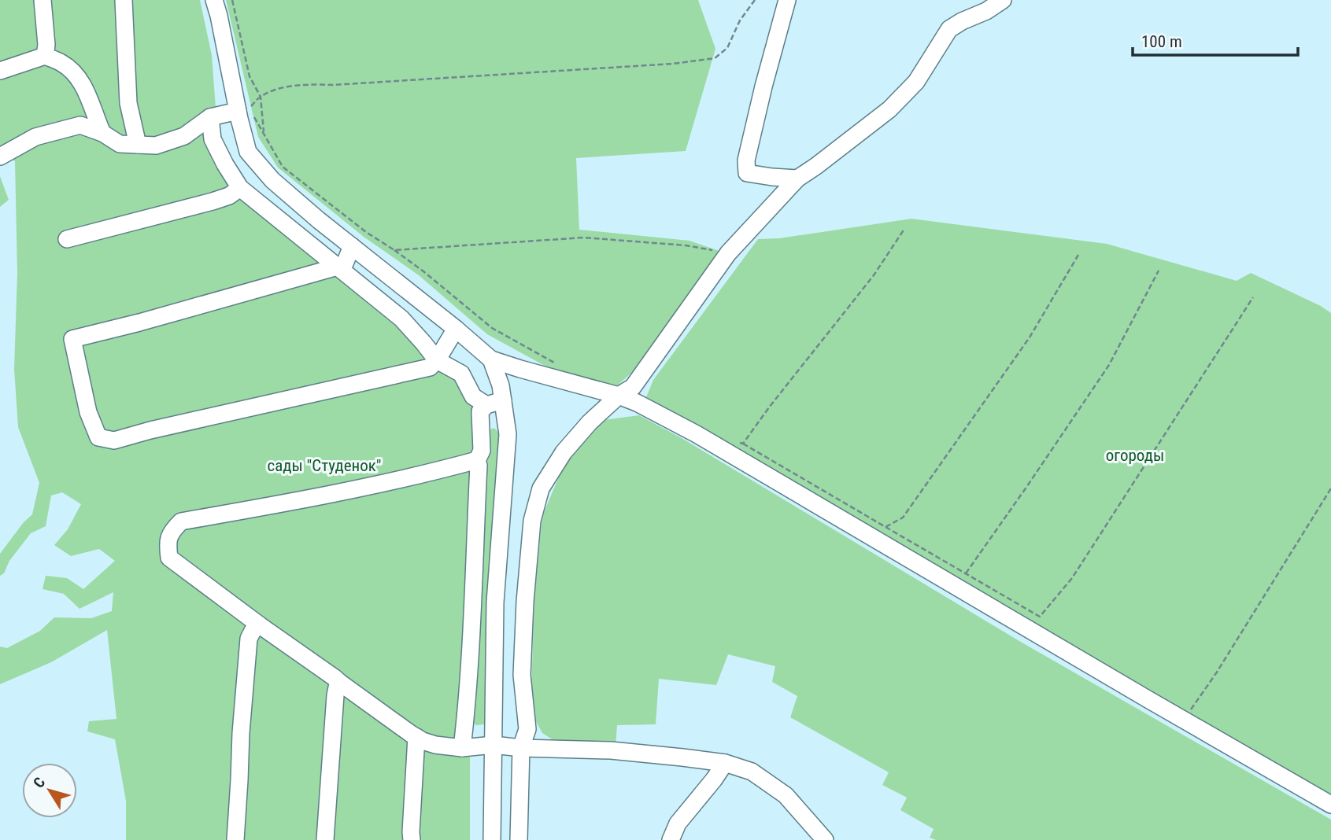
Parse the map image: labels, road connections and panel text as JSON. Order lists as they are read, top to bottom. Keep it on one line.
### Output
{"parks":["огороды","сады \"Студенок\""],"scale_bar":"100 m","north":"top left"}
